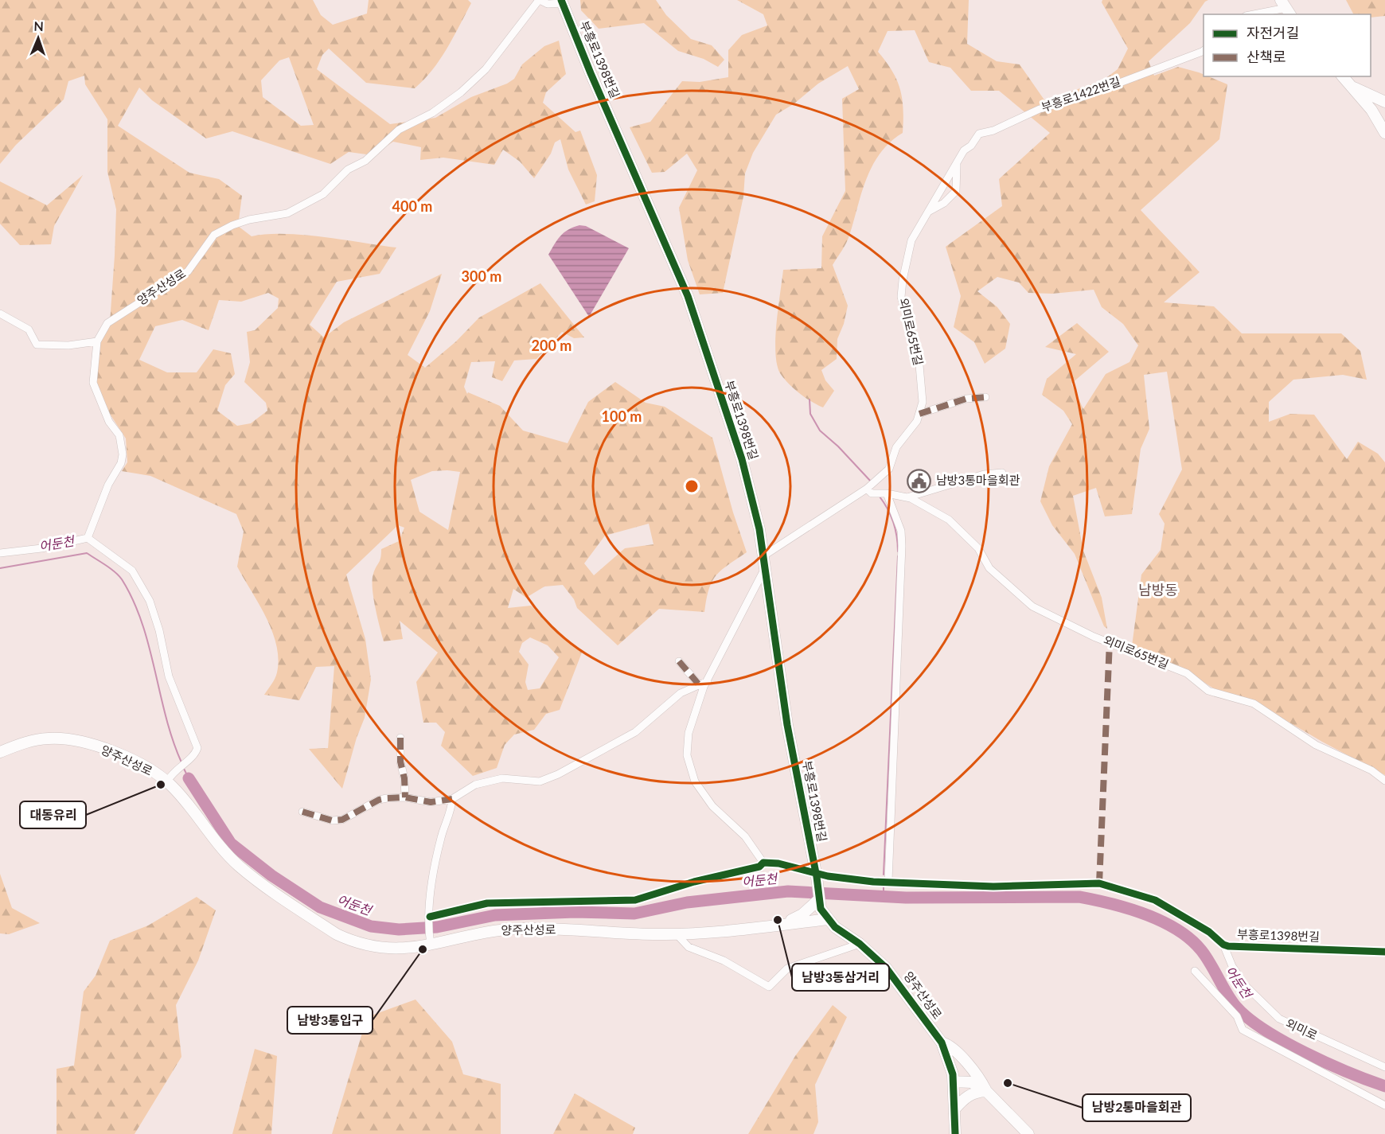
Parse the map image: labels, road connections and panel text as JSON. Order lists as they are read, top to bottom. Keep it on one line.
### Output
{"streets":{"street":["부흥로1398번길","부흥로1422번길","양주산성로","외미로65번길","외미로"]},"crossings":[["부흥로1398번길","양주산성로"],["부흥로1398번길","외미로65번길"],["부흥로1398번길","외미로"],["부흥로1422번길","외미로65번길"]],"districts":["남방동"],"water":["어둔천"],"places":{"public building":["남방3통마을회관"],"other":["대동유리","남방3동삼거리","남방3통입구","남방2통마을회관"]},"legend":["자전거길","산책로"],"north":"top","rings":["400 m","300 m","200 m","100 m"]}
